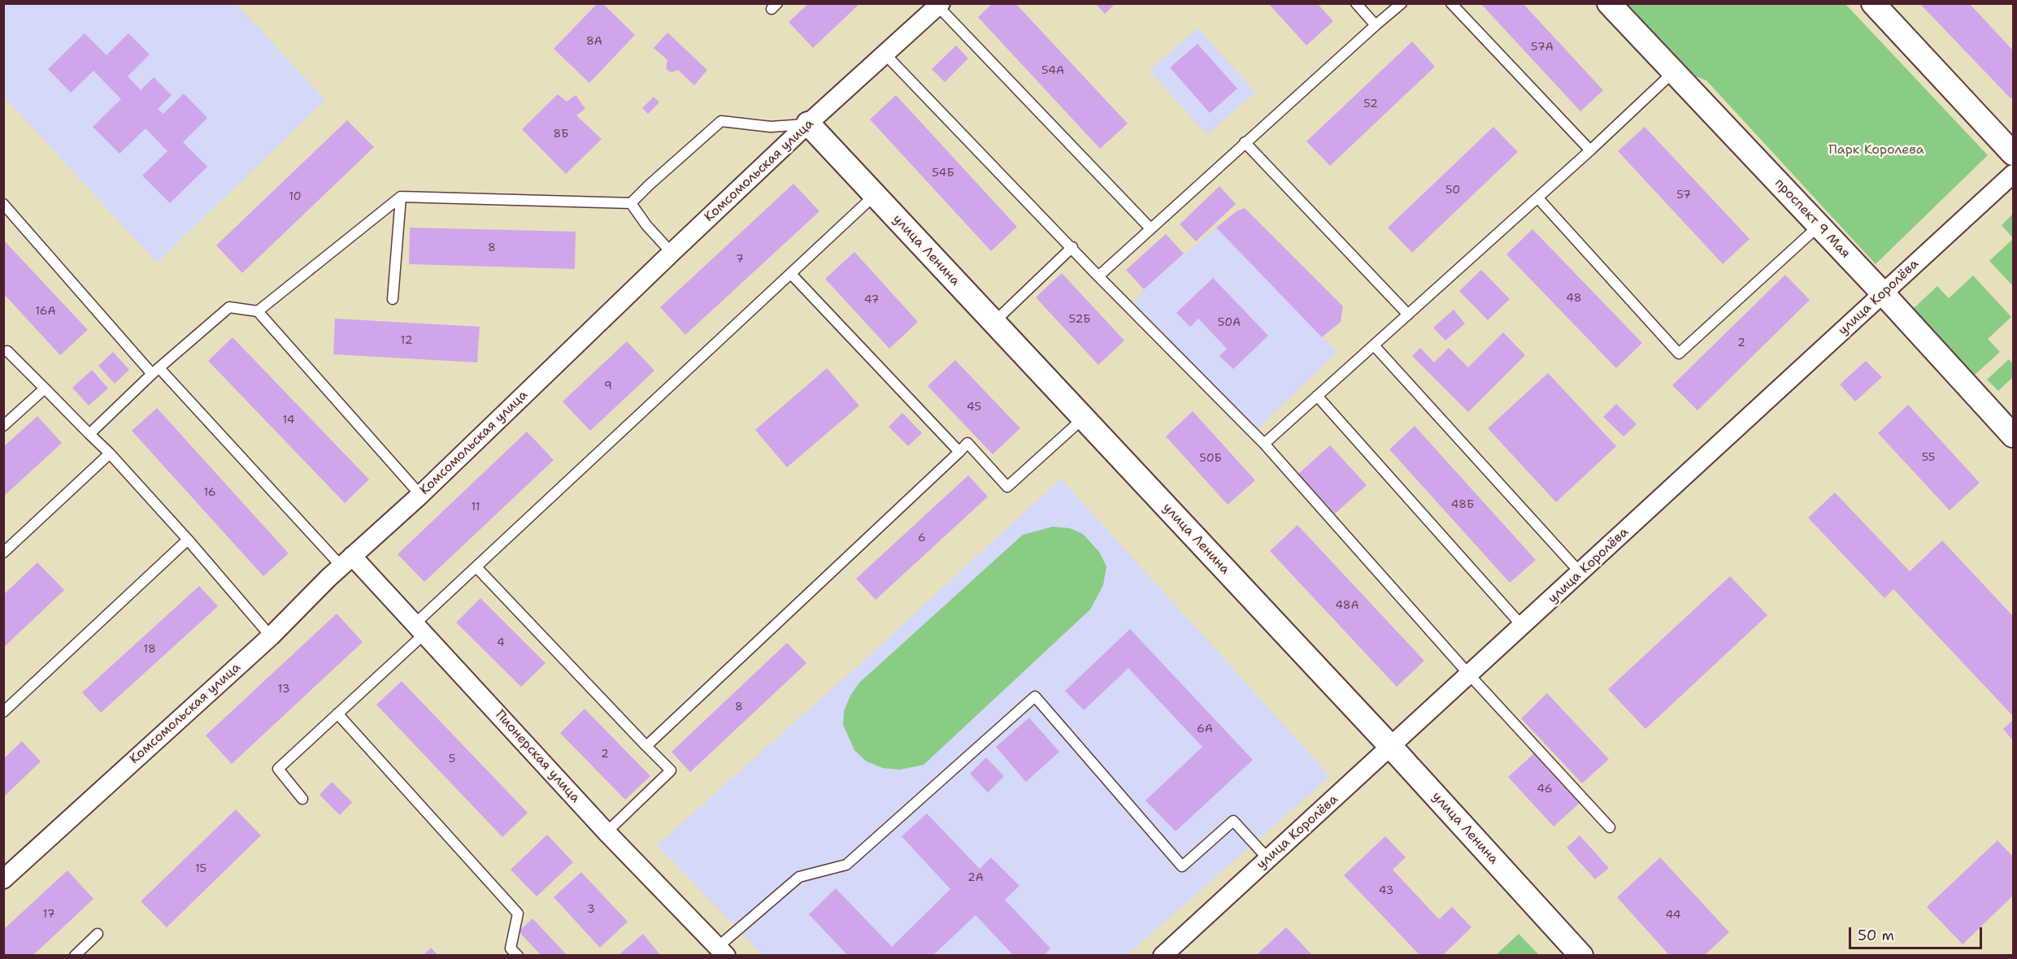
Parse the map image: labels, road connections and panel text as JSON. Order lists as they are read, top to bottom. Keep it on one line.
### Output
{"streets":{"street":["Комсомольская улица","проспект 9 Мая","улица Ленина","улица Королёва","Пионерская улица"]},"crossings":[["Комсомольская улица","улица Ленина"],["Комсомольская улица","Пионерская улица"],["проспект 9 Мая","улица Королёва"],["улица Ленина","улица Королёва"]],"parks":["Парк Королева"],"house_numbers":["8А","57А","54А","52","8Б","54Б","50","57","10","8","7","48","47","16А","52Б","50А","12","2","9","45","14","55","50Б","16","48Б","11","6","48А","4","18","13","8","6А","2","5","46","15","2А","43","3","17","44"],"scale_bar":"50 m"}
